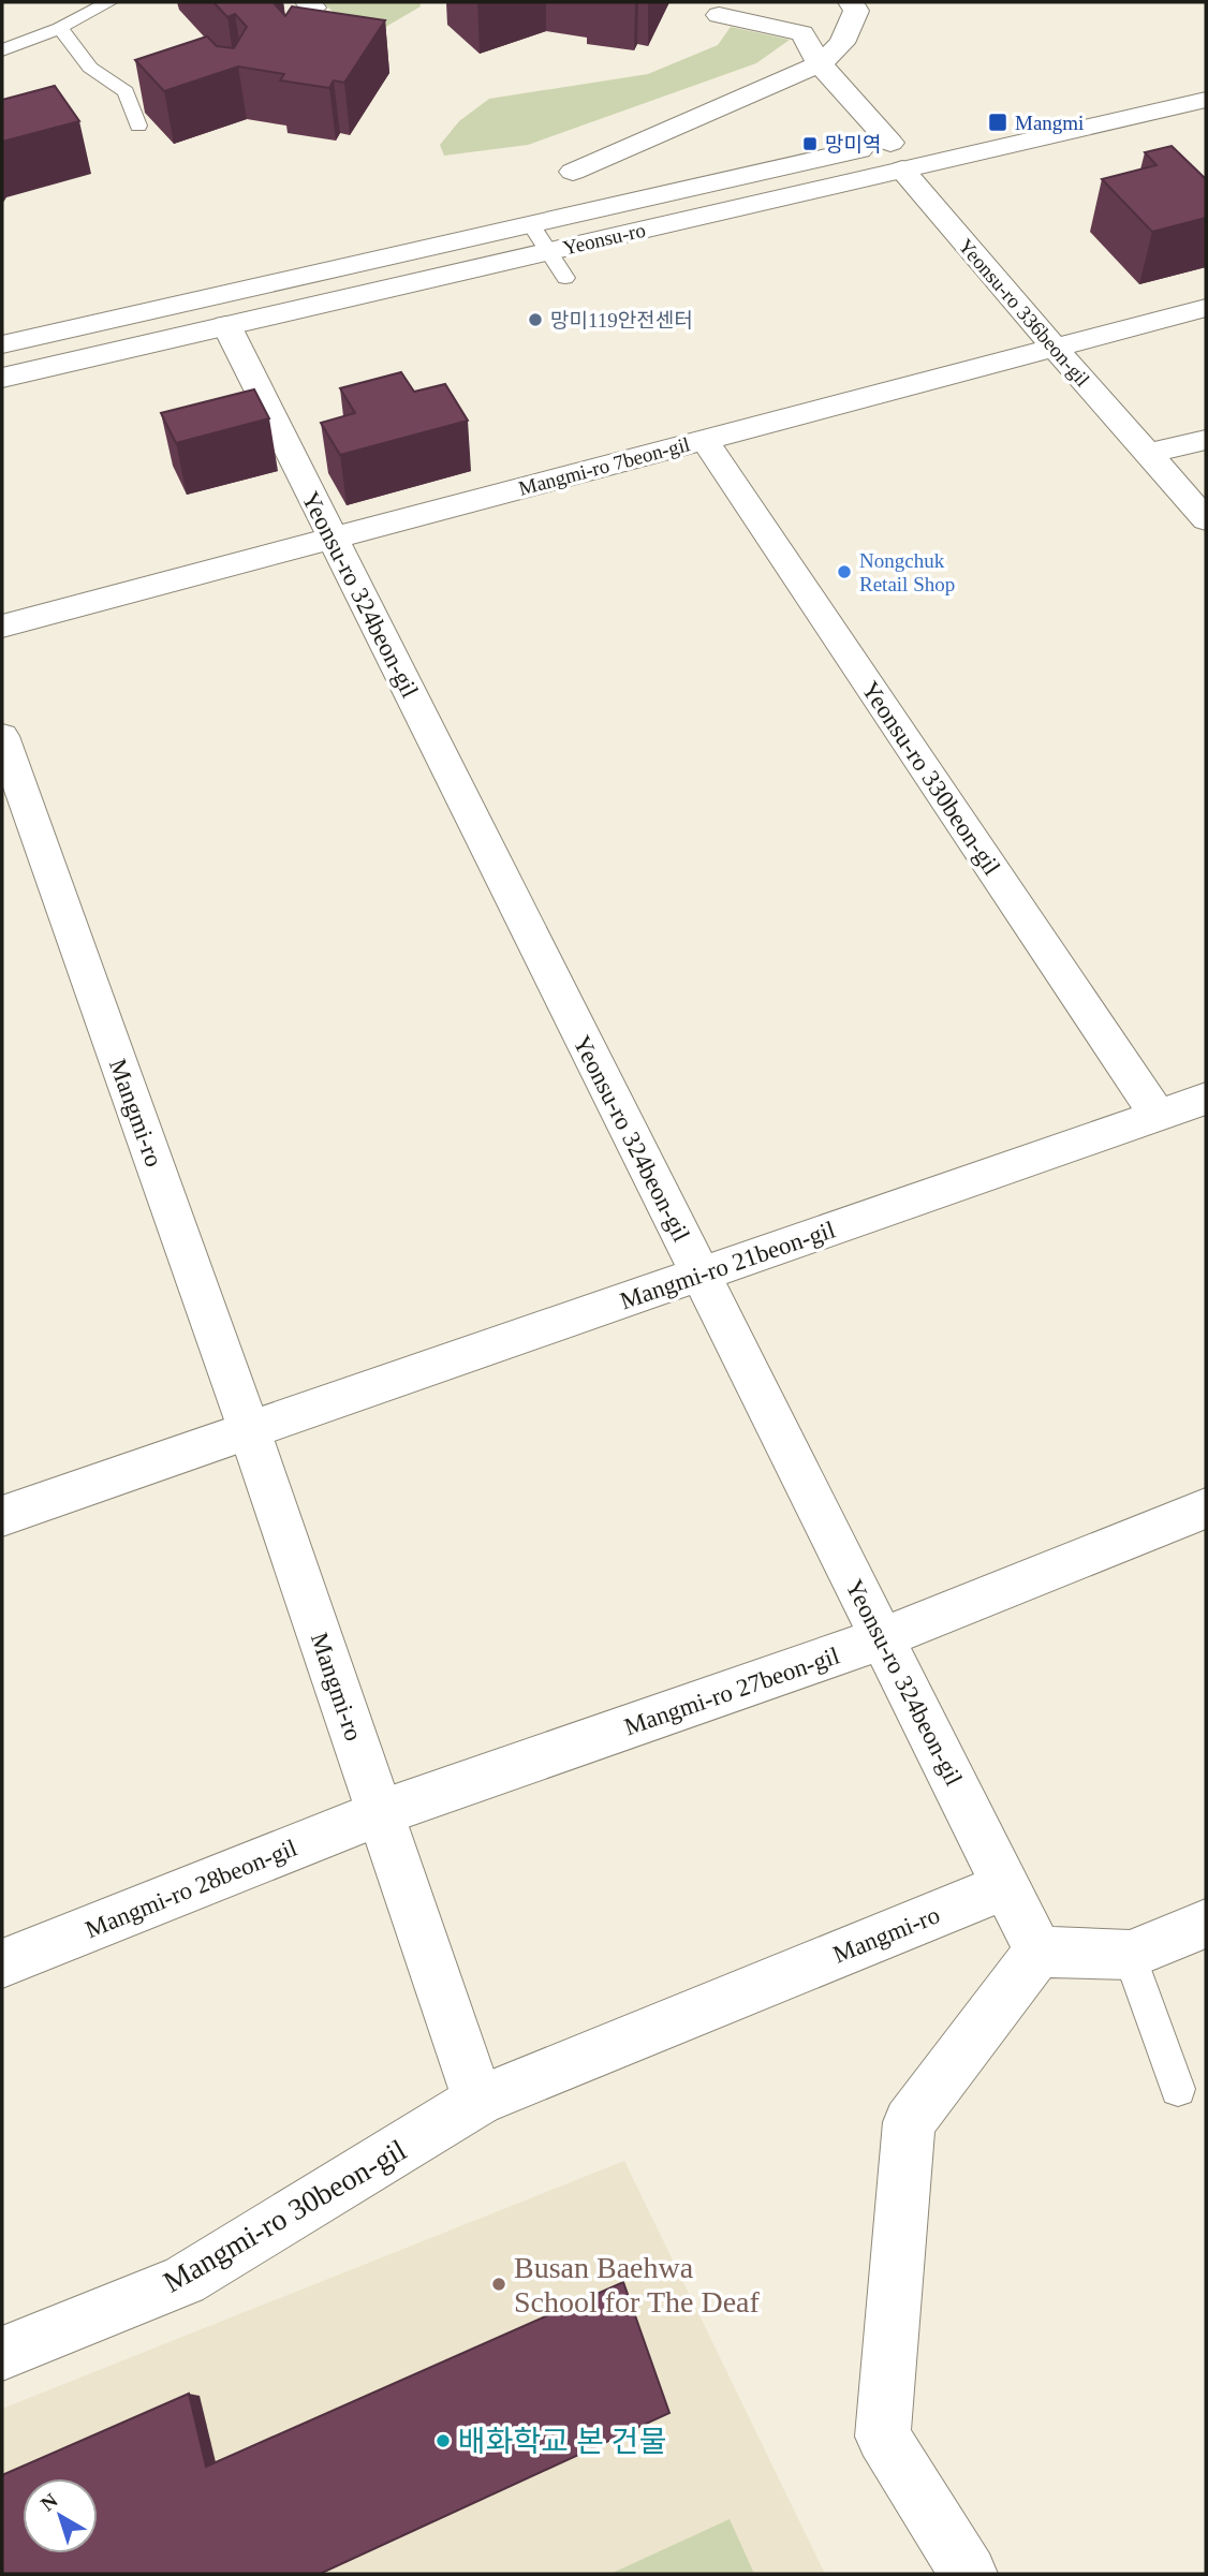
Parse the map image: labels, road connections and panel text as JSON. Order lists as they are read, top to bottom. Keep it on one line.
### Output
{"streets":{"street":["Yeonsu-ro","Yeonsu-ro 336beon-gil","Mangmi-ro 7beon-gil","Yeonsu-ro 324beon-gil","Yeonsu-ro 330beon-gil","Mangmi-ro","Mangmi-ro 21beon-gil","Mangmi-ro 27beon-gil","Mangmi-ro 28beon-gil","Mangmi-ro 30beon-gil"]},"crossings":[["Yeonsu-ro","Yeonsu-ro 336beon-gil"],["Yeonsu-ro","Yeonsu-ro 324beon-gil"],["Yeonsu-ro 336beon-gil","Mangmi-ro 7beon-gil"],["Mangmi-ro 7beon-gil","Yeonsu-ro 324beon-gil"],["Mangmi-ro 7beon-gil","Yeonsu-ro 330beon-gil"],["Yeonsu-ro 324beon-gil","Mangmi-ro"],["Yeonsu-ro 324beon-gil","Mangmi-ro 21beon-gil"],["Yeonsu-ro 324beon-gil","Mangmi-ro 27beon-gil"],["Yeonsu-ro 330beon-gil","Mangmi-ro 21beon-gil"],["Mangmi-ro","Mangmi-ro 21beon-gil"],["Mangmi-ro","Mangmi-ro 27beon-gil"],["Mangmi-ro","Mangmi-ro 28beon-gil"],["Mangmi-ro","Mangmi-ro 30beon-gil"],["Mangmi-ro 27beon-gil","Mangmi-ro 28beon-gil"]],"places":{"transit":["Mangmi","망미역"],"other":["망미119안전센터","Nongchuk Retail Shop","Busan Baehwa School for The Deaf","배화학교 본 건물"]},"north":"top left"}
